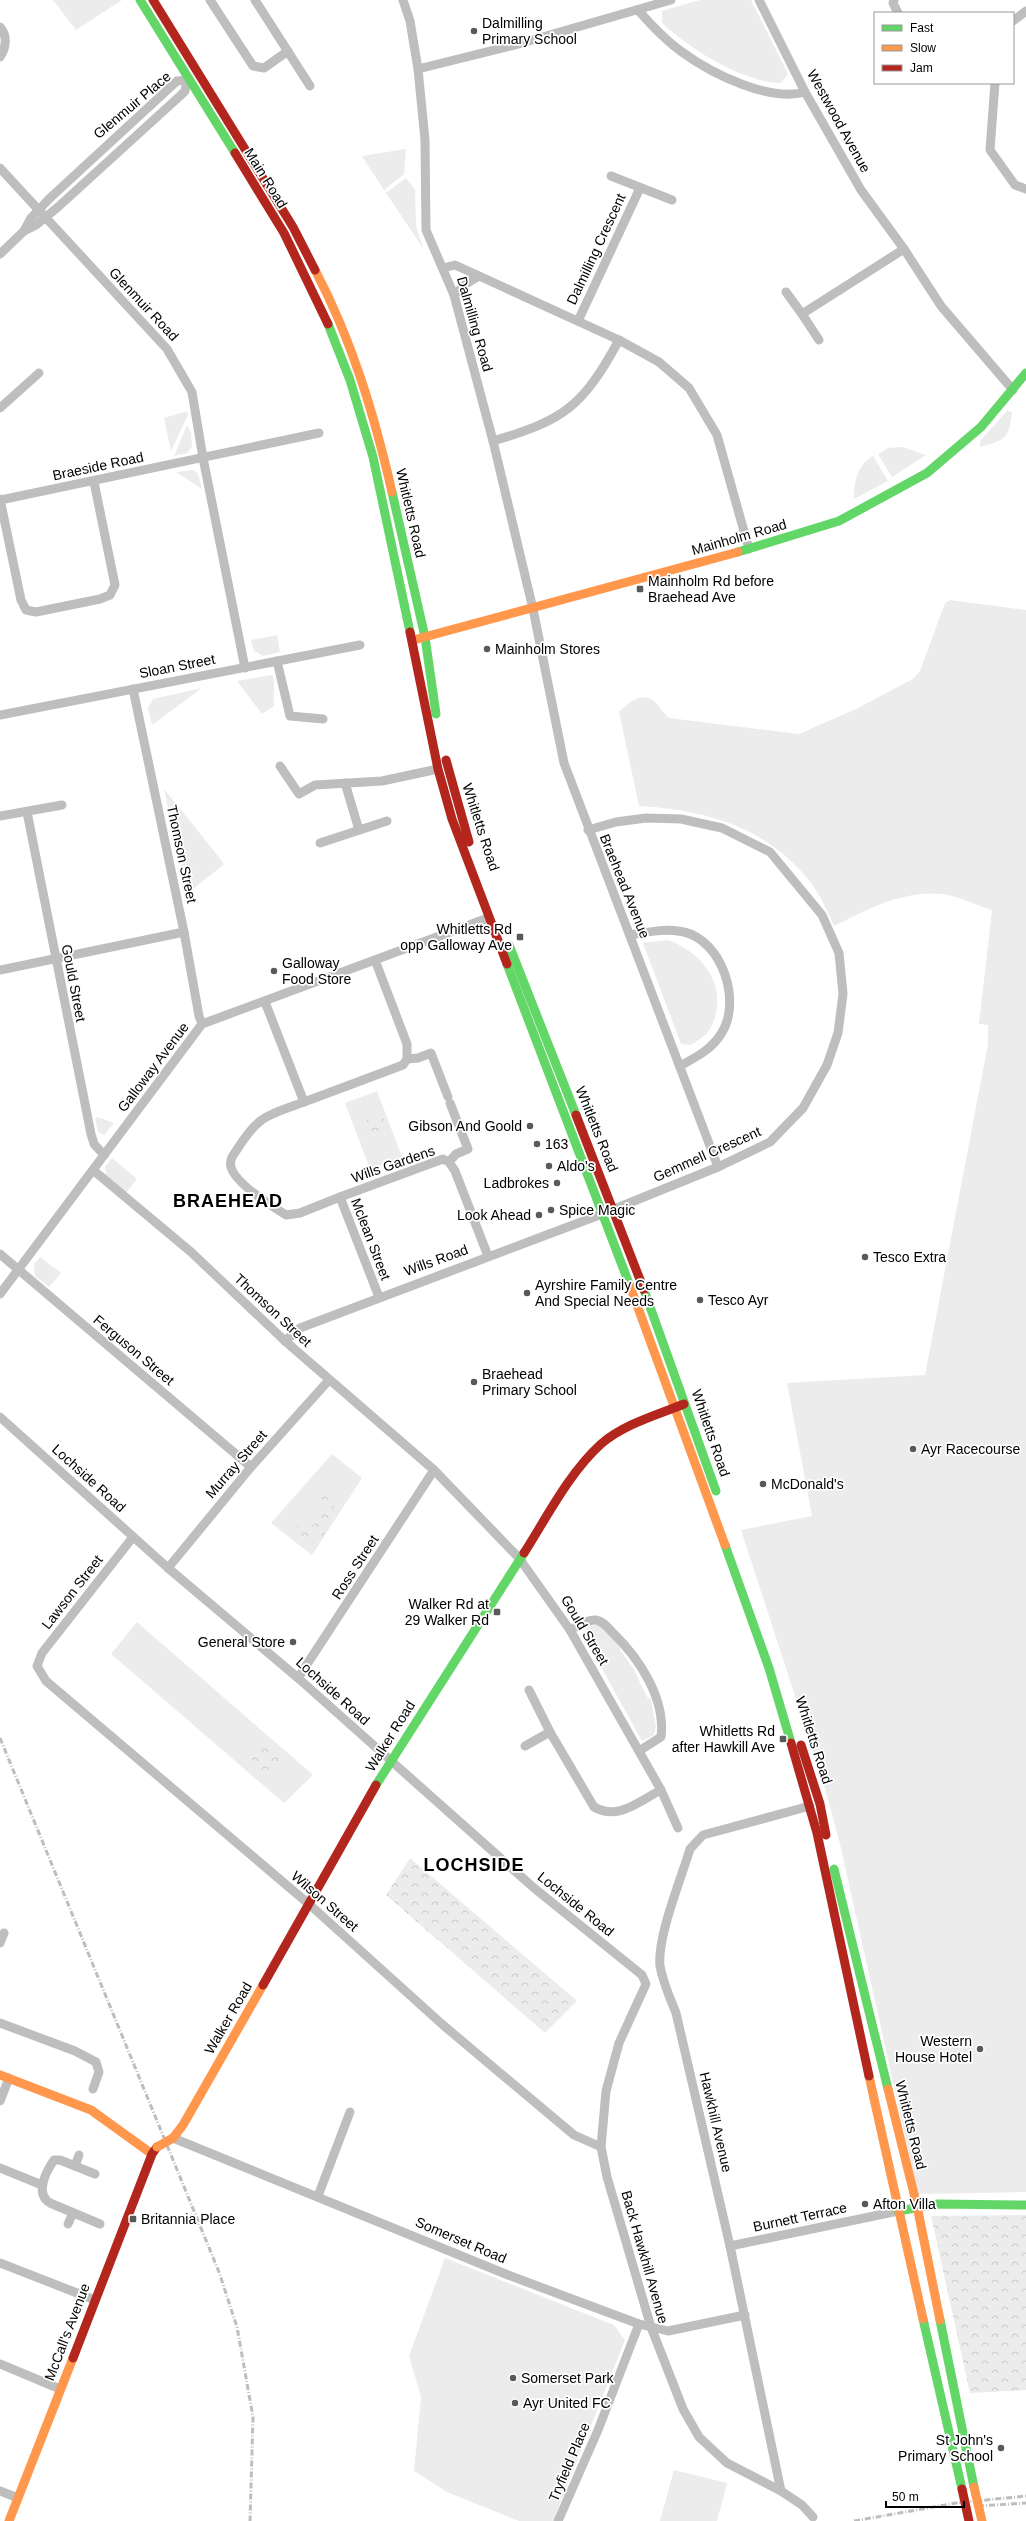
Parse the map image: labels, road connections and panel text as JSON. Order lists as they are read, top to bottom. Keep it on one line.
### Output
{"streets":{"main road":["Main Road","Whitletts Road","Mainholm Road","Walker Road","McCall's Avenue"],"street":["Glenmuir Place","Westwood Avenue","Dalmilling Crescent","Glenmuir Road","Dalmilling Road","Braeside Road","Sloan Street","Thomson Street","Braehead Avenue","Gould Street","Galloway Avenue","Gemmell Crescent","Wills Gardens","Mclean Street","Wills Road","Ferguson Street","Murray Street","Lochside Road","Ross Street","Lawson Street","Wilson Street","Hawkhill Avenue","Burnett Terrace","Somerset Road","Back Hawkhill Avenue","Tryfield Place"]},"crossings":[["Glenmuir Place","Main Road"],["Glenmuir Place","Glenmuir Road"],["Westwood Avenue","Mainholm Road"],["Main Road","Whitletts Road"],["Dalmilling Crescent","Dalmilling Road"],["Dalmilling Crescent","Mainholm Road"],["Glenmuir Road","Braeside Road"],["Glenmuir Road","Sloan Street"],["Dalmilling Road","Mainholm Road"],["Dalmilling Road","Braehead Avenue"],["Whitletts Road","Mainholm Road"],["Whitletts Road","Galloway Avenue"],["Whitletts Road","Gemmell Crescent"],["Whitletts Road","Wills Road"],["Whitletts Road","Walker Road"],["Whitletts Road","Hawkhill Avenue"],["Whitletts Road","Burnett Terrace"],["Mainholm Road","Braehead Avenue"],["Sloan Street","Thomson Street"],["Thomson Street","Gould Street"],["Thomson Street","Galloway Avenue"],["Thomson Street","Wills Road"],["Thomson Street","Murray Street"],["Thomson Street","Ross Street"],["Braehead Avenue","Gemmell Crescent"],["Gould Street","Galloway Avenue"],["Gould Street","Ross Street"],["Gould Street","Walker Road"],["Galloway Avenue","Ferguson Street"],["Gemmell Crescent","Wills Road"],["Wills Gardens","Mclean Street"],["Wills Gardens","Wills Road"],["Mclean Street","Wills Road"],["Ferguson Street","Murray Street"],["Murray Street","Lochside Road"],["Lochside Road","Ross Street"],["Lochside Road","Lawson Street"],["Lochside Road","Walker Road"],["Lochside Road","Back Hawkhill Avenue"],["Lawson Street","Wilson Street"],["Walker Road","Wilson Street"],["Walker Road","Somerset Road"],["Wilson Street","Back Hawkhill Avenue"],["Hawkhill Avenue","Burnett Terrace"],["Hawkhill Avenue","Somerset Road"],["Hawkhill Avenue","Back Hawkhill Avenue"],["Somerset Road","Back Hawkhill Avenue"],["Somerset Road","Tryfield Place"]],"districts":["BRAEHEAD","LOCHSIDE"],"places":{"other":["Dalmilling Primary School","Mainholm Stores","Galloway Food Store","Gibson And Goold","163","Aldo's","Ladbrokes","Spice Magic","Look Ahead","Tesco Extra","Ayrshire Family Centre And Special Needs","Tesco Ayr","Braehead Primary School","Ayr Racecourse","McDonald's","General Store","Western House Hotel","Afton Villa","Somerset Park","Ayr United FC","St John's Primary School"],"transit":["Mainholm Rd before Braehead Ave","Whitletts Rd opp Galloway Ave","Walker Rd at 29 Walker Rd","Whitletts Rd after Hawkill Ave","Britannia Place"]},"legend":["Fast","Slow","Jam"],"scale_bar":"50 m"}
